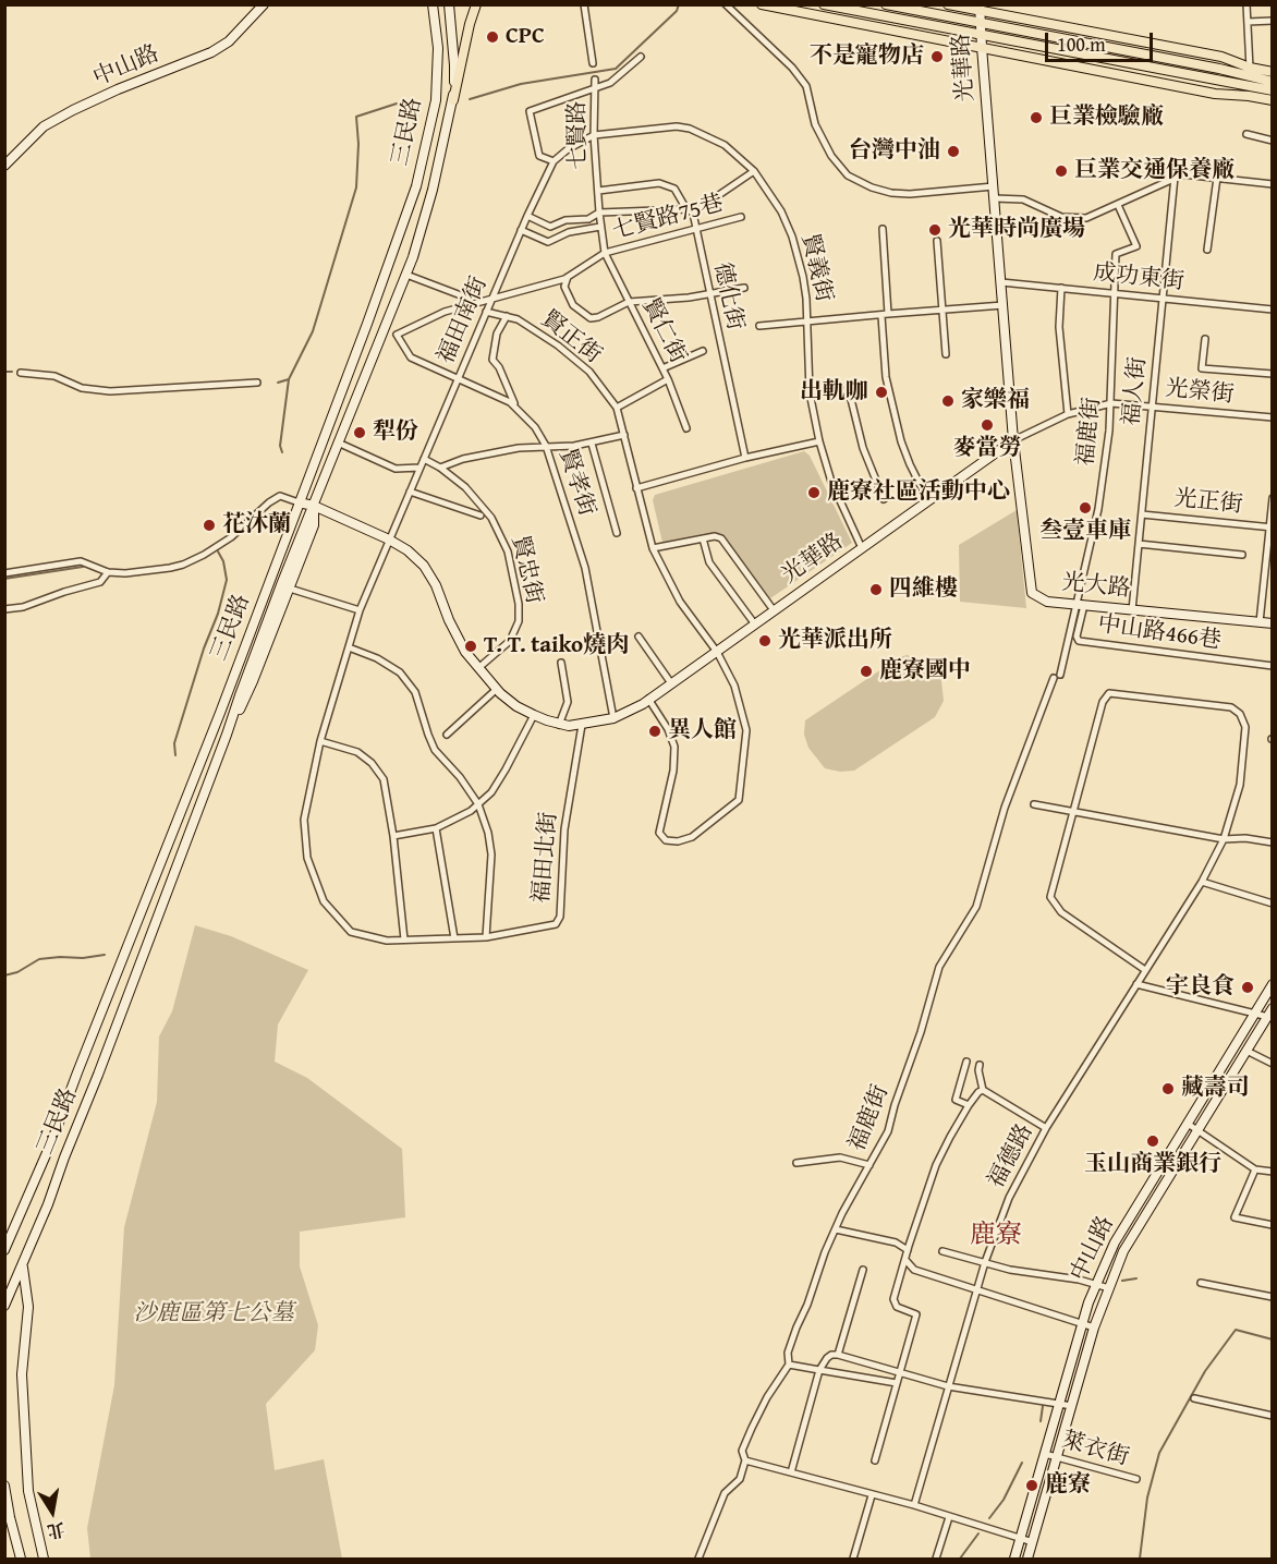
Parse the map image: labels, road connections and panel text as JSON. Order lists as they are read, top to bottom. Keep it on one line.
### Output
{"streets":{"street":["中山路","光華路","三民路","七賢路","七賢路75巷","賢義街","成功東街","德化街","福田南街","賢仁街","賢正街","福人街","光榮街","福鹿街","賢孝街","光正街","賢忠街","光大路","中山路466巷","福田北街","福德路","萊衣街"]},"crossings":[["中山路","萊衣街"],["光華路","三民路"],["光華路","賢義街"],["光華路","成功東街"],["光華路","福田南街"],["光華路","賢正街"],["光華路","光榮街"],["光華路","賢孝街"],["光華路","賢忠街"],["光華路","光大路"],["光華路","福田北街"],["七賢路","七賢路75巷"],["七賢路","賢義街"],["七賢路","福田南街"],["七賢路","賢仁街"],["七賢路75巷","德化街"],["七賢路75巷","賢仁街"],["賢義街","福田南街"],["成功東街","福人街"],["成功東街","福鹿街"],["福田南街","賢正街"],["福田南街","賢孝街"],["福田南街","賢忠街"],["福田南街","福田北街"],["福人街","光榮街"],["福人街","光正街"],["福人街","光大路"],["光榮街","福鹿街"],["光榮街","光大路"],["福鹿街","光大路"],["福鹿街","中山路466巷"],["光大路","中山路466巷"]],"districts":["鹿寮"],"parks":["沙鹿區第七公墓"],"places":["CPC","不是寵物店","巨業檢驗廠","台灣中油","巨業交通保養廠","光華時尚廣場","出軌咖","家樂福","麥當勞","犁份","鹿寮社區活動中心","叁壹車庫","花沐蘭","四維樓","光華派出所","T. T. taiko燒肉","鹿寮國中","異人館","宇良食","藏壽司","玉山商業銀行","鹿寮"],"scale_bar":"100 m","north":"bottom"}
